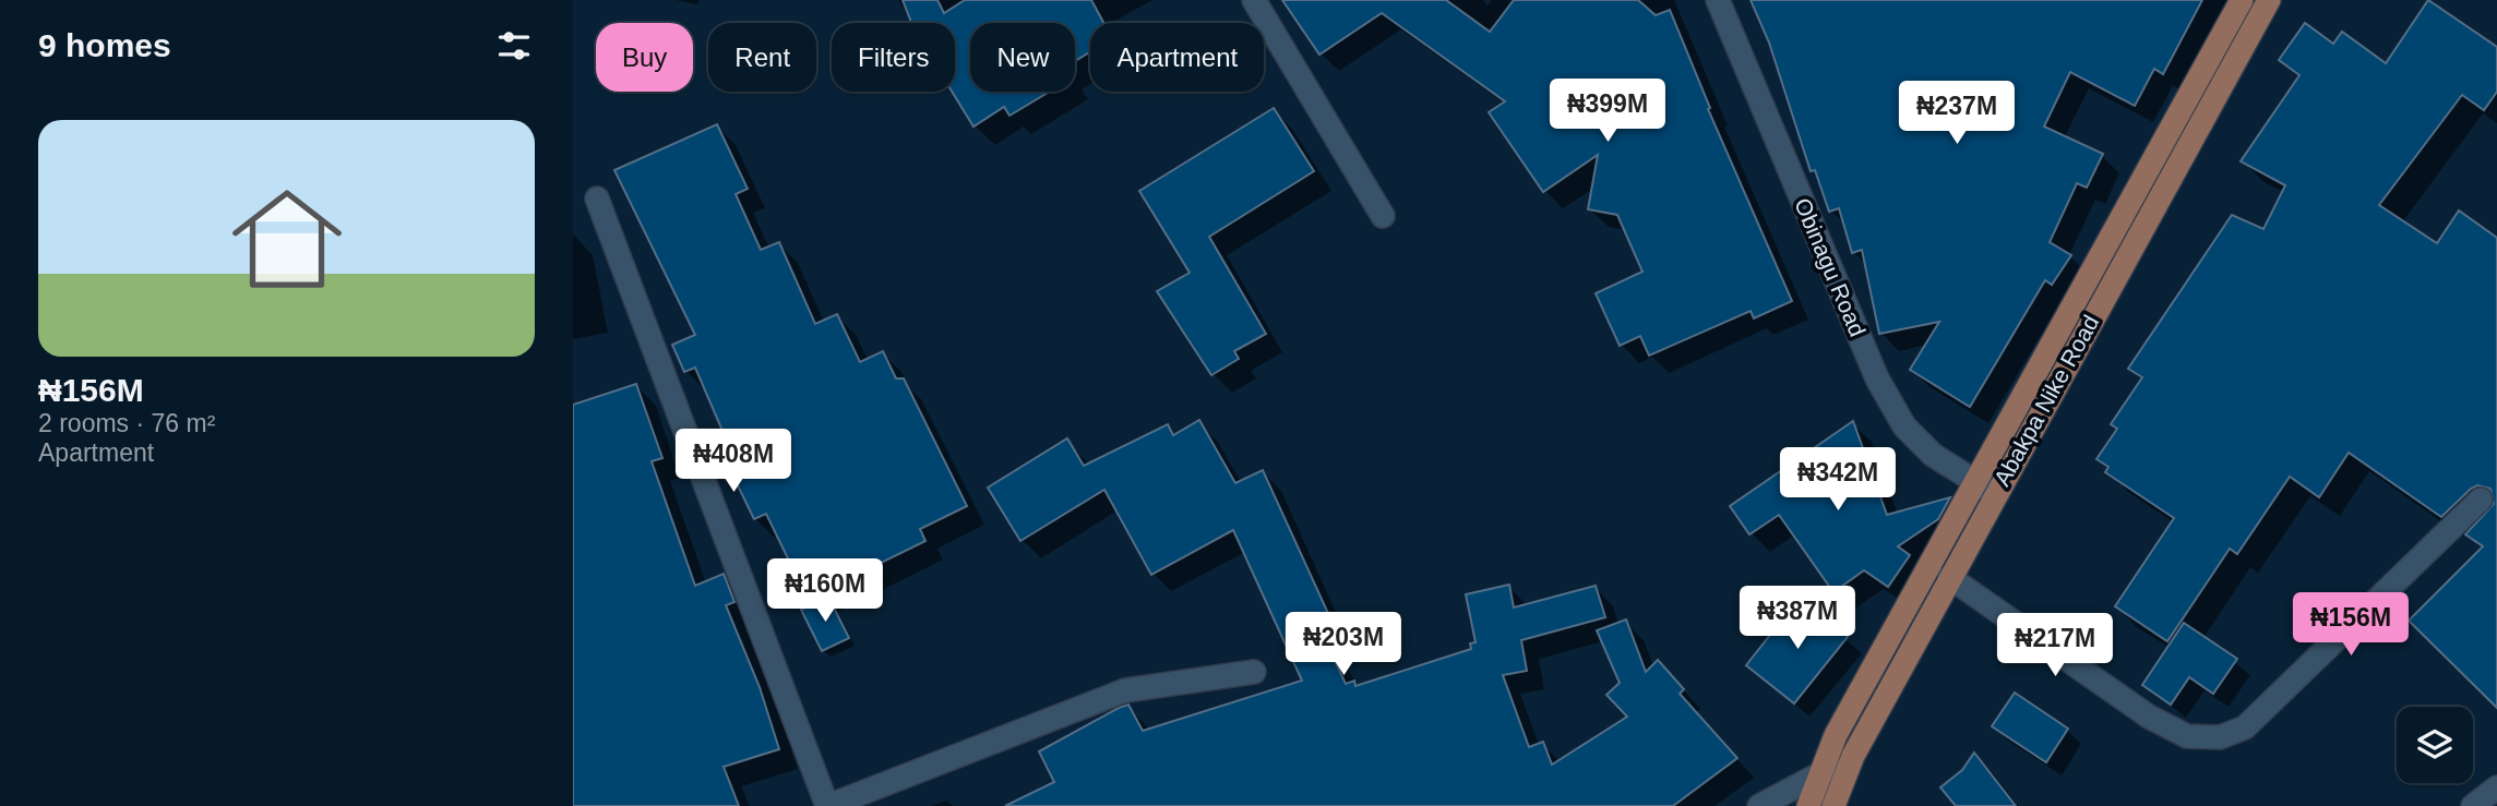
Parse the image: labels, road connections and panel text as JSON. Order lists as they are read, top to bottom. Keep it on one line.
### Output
{"streets":{"main road":["Abakpa Nike Road"],"street":["Obinagu Road"]},"crossings":[["Obinagu Road","Abakpa Nike Road"]],"page":{"heading":"9 homes","chip":["Buy","Rent","Filters","New","Apartment"],"price":["₦399M","₦237M","₦408M","₦342M","₦160M","₦387M","₦156M","₦203M","₦217M"],"list":[{"name":"₦156M","note":"2 rooms · 76 m² · Apartment"}]}}
